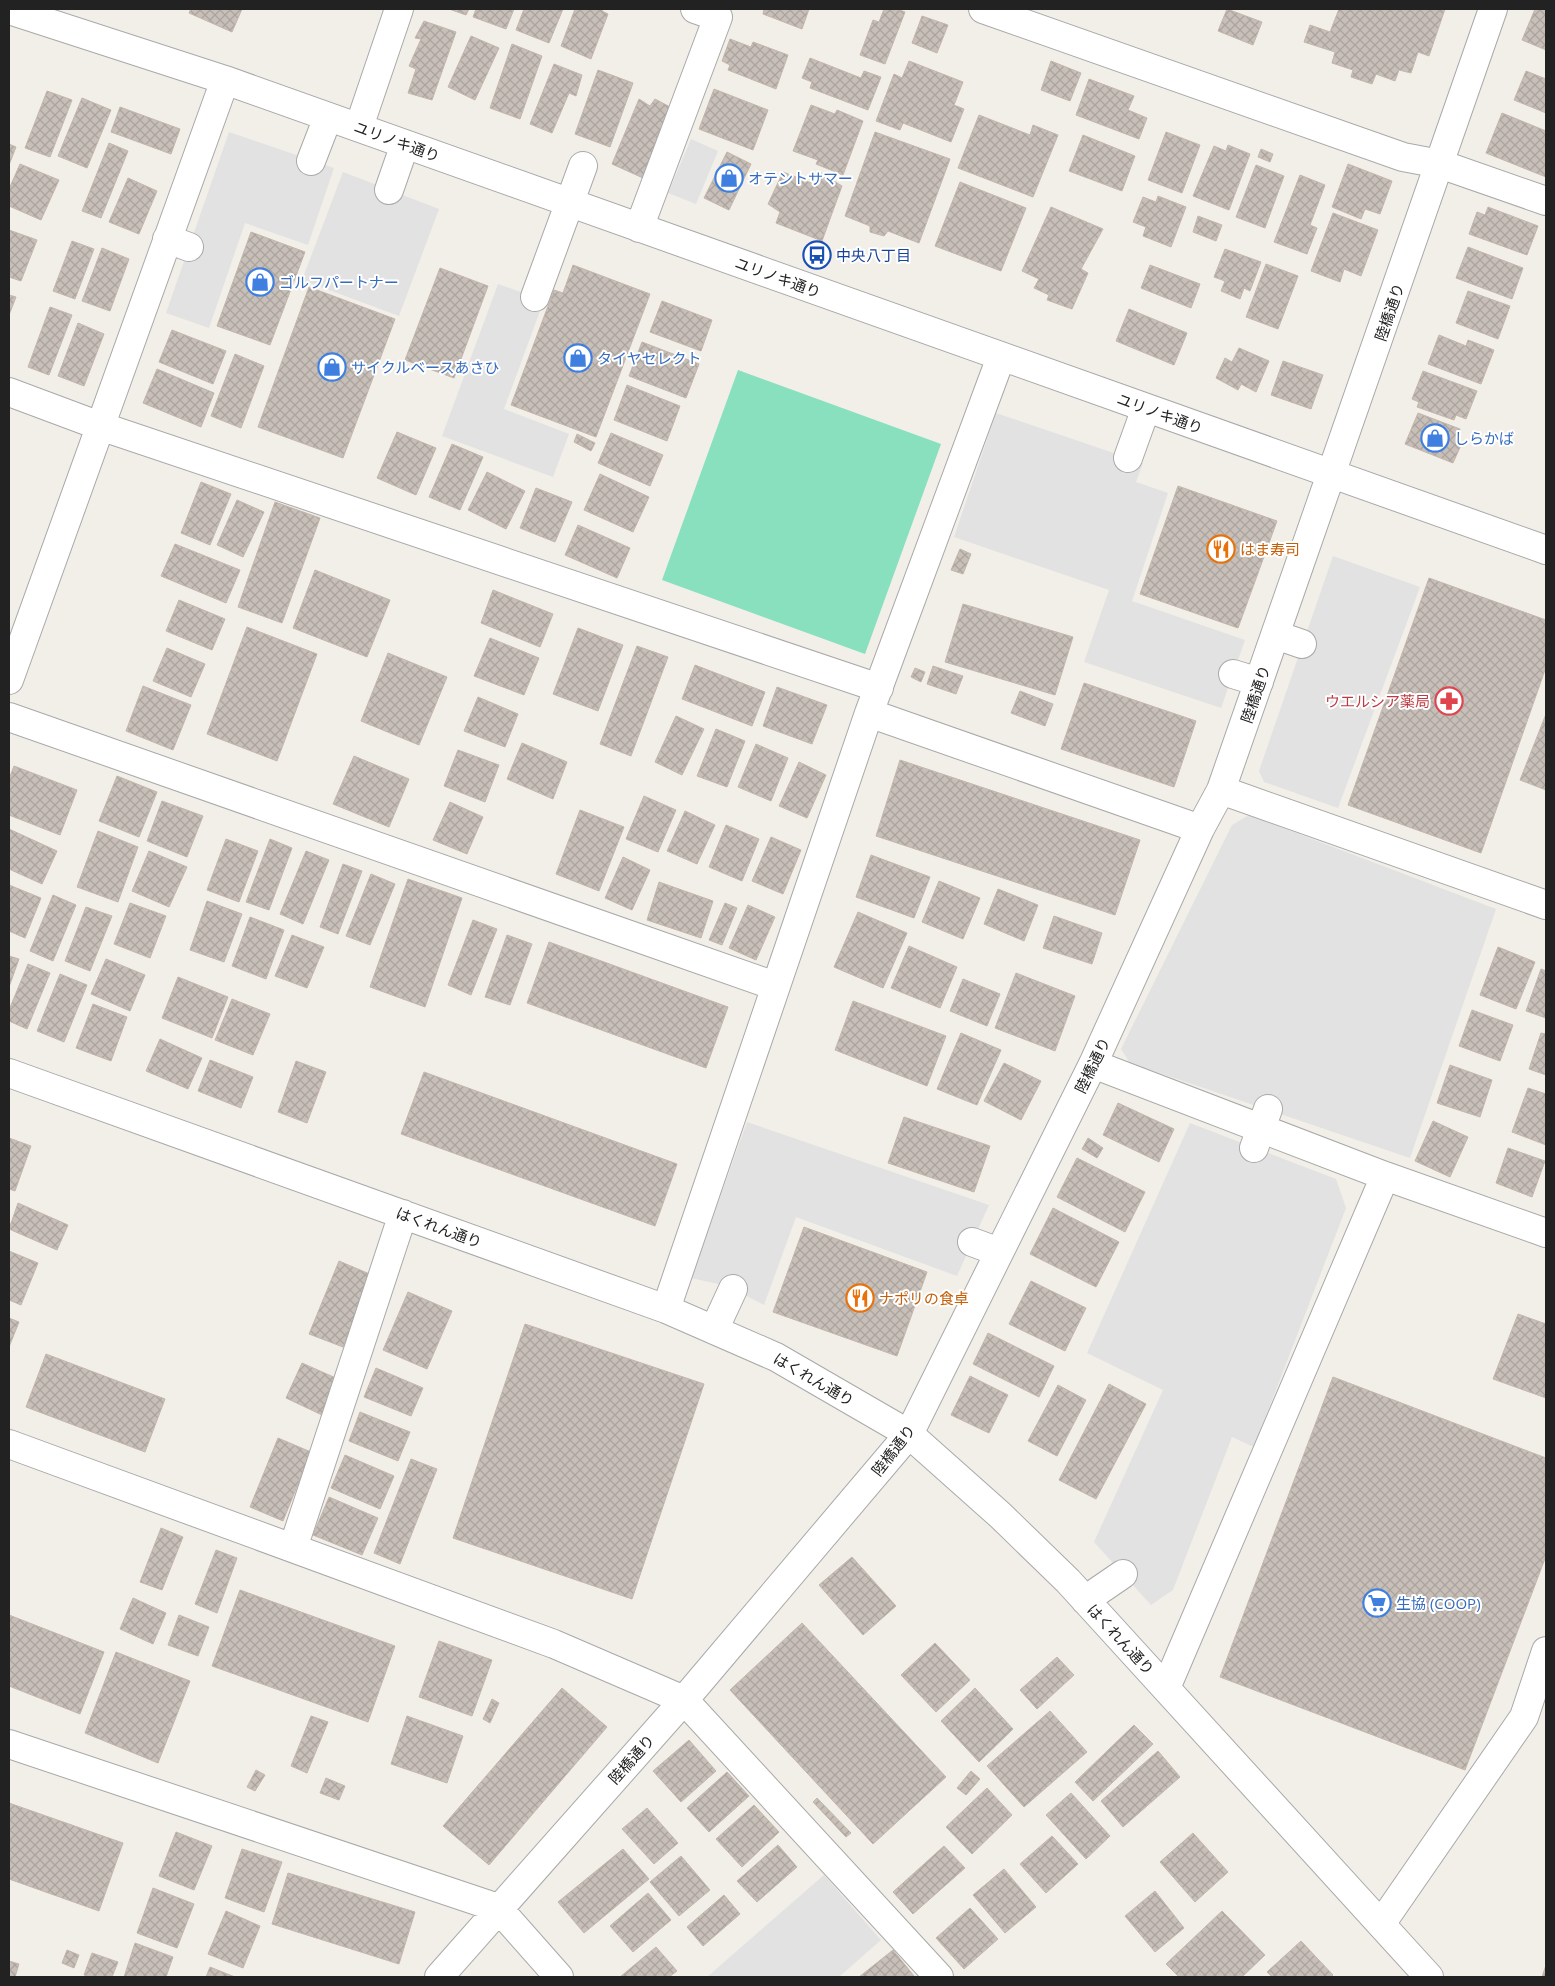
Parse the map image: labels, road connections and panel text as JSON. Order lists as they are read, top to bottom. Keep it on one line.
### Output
{"streets":{"street":["ユリノキ通り","陸橋通り","はくれん通り"]},"crossings":[["ユリノキ通り","陸橋通り"],["陸橋通り","はくれん通り"]],"places":{"shop":["オテントサマー","ゴルフパートナー","タイヤセレクト","サイクルベースあさひ","しらかば"],"bus stop":["中央八丁目"],"restaurant":["はま寿司","ナポリの食卓"],"pharmacy":["ウエルシア薬局"],"supermarket":["生協 (COOP)"]}}
